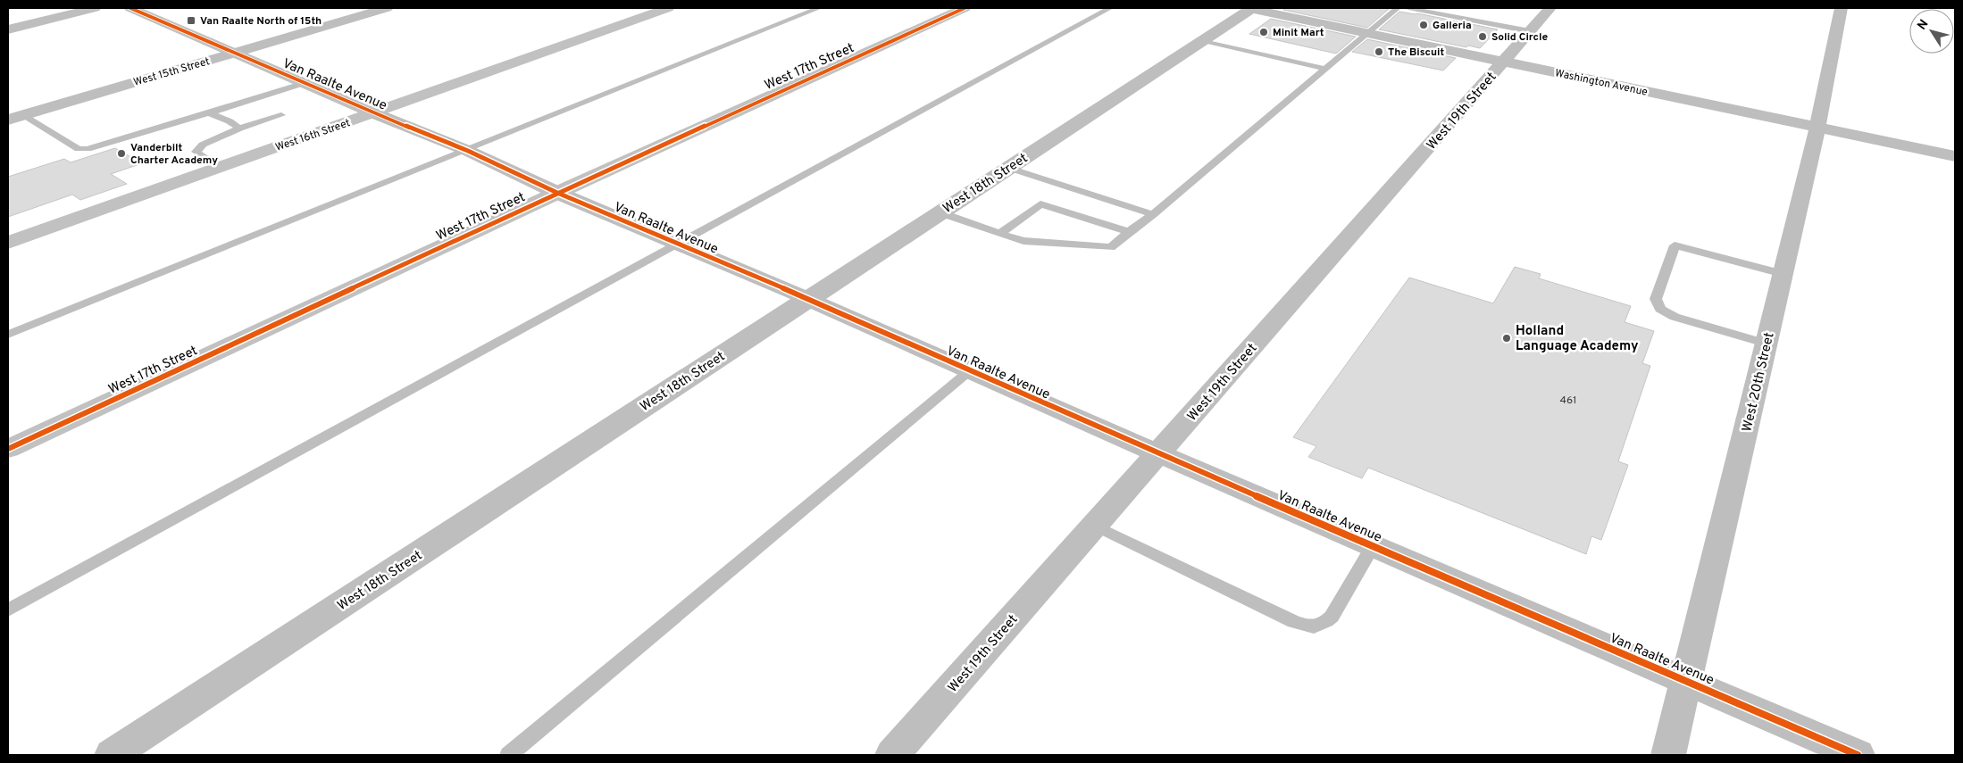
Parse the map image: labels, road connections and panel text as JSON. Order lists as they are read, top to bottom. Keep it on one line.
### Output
{"streets":{"street":["West 17th Street","West 15th Street","Washington Avenue","Van Raalte Avenue","West 19th Street","West 16th Street","West 18th Street","West 20th Street"]},"crossings":[["West 17th Street","Van Raalte Avenue"],["West 15th Street","Van Raalte Avenue"],["Washington Avenue","West 19th Street"],["Washington Avenue","West 18th Street"],["Washington Avenue","West 20th Street"],["Van Raalte Avenue","West 19th Street"],["Van Raalte Avenue","West 16th Street"],["Van Raalte Avenue","West 18th Street"],["Van Raalte Avenue","West 20th Street"]],"places":{"transit":["Van Raalte North of 15th"],"other":["Galleria","Minit Mart","Solid Circle","The Biscuit","Vanderbilt Charter Academy","Holland Language Academy"]},"house_numbers":["461"],"north":"top left"}
